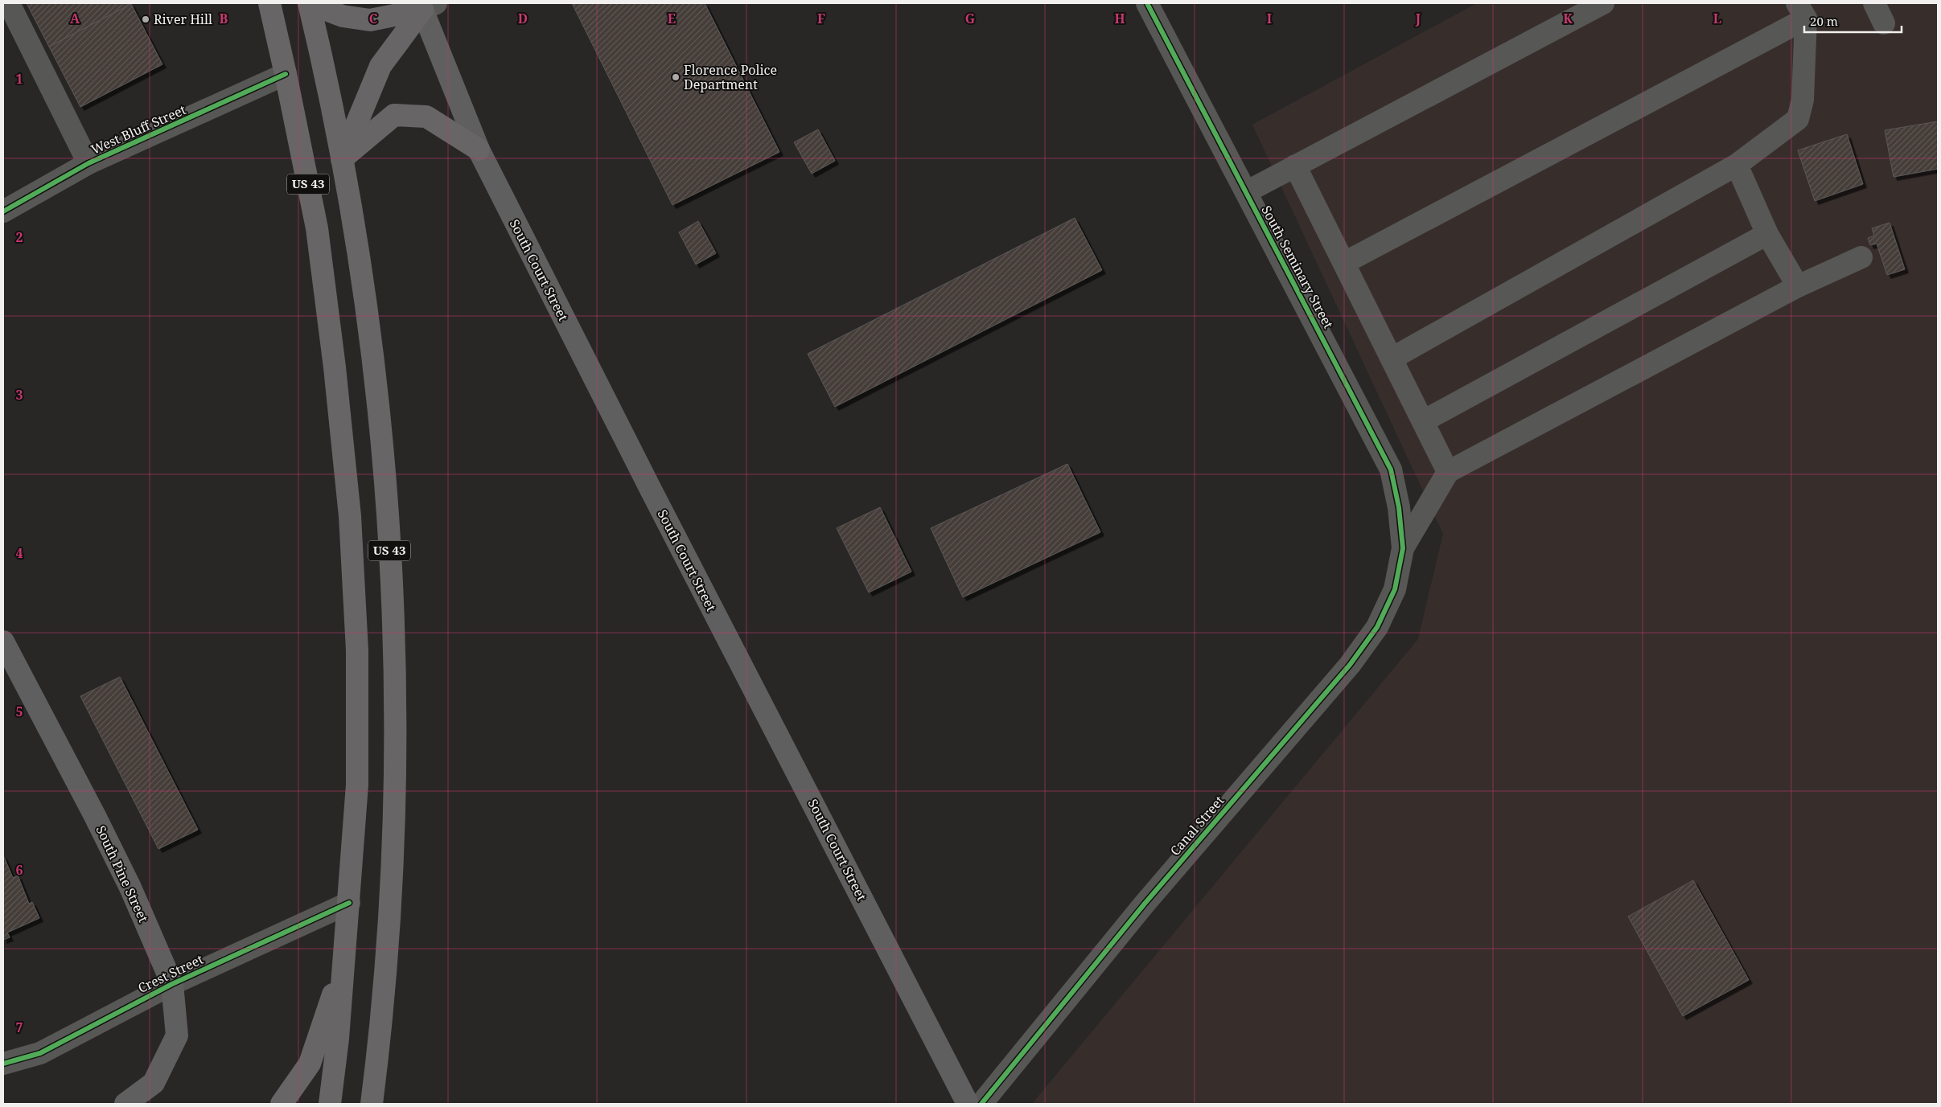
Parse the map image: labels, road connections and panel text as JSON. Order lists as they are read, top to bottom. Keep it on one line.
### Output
{"streets":{"highway":["US 43"],"main road":["South Court Street","South Pine Street"],"street":["West Bluff Street","South Seminary Street","Canal Street","Crest Street"]},"crossings":[["West Bluff Street","US 43"],["US 43","Crest Street"],["South Seminary Street","Canal Street"],["South Pine Street","Crest Street"]],"places":["River Hill","Florence Police Department"],"scale_bar":"20 m","grid":{"columns":["A","B","C","D","E","F","G","H","I","J","K","L"],"rows":["1","2","3","4","5","6","7"]}}
